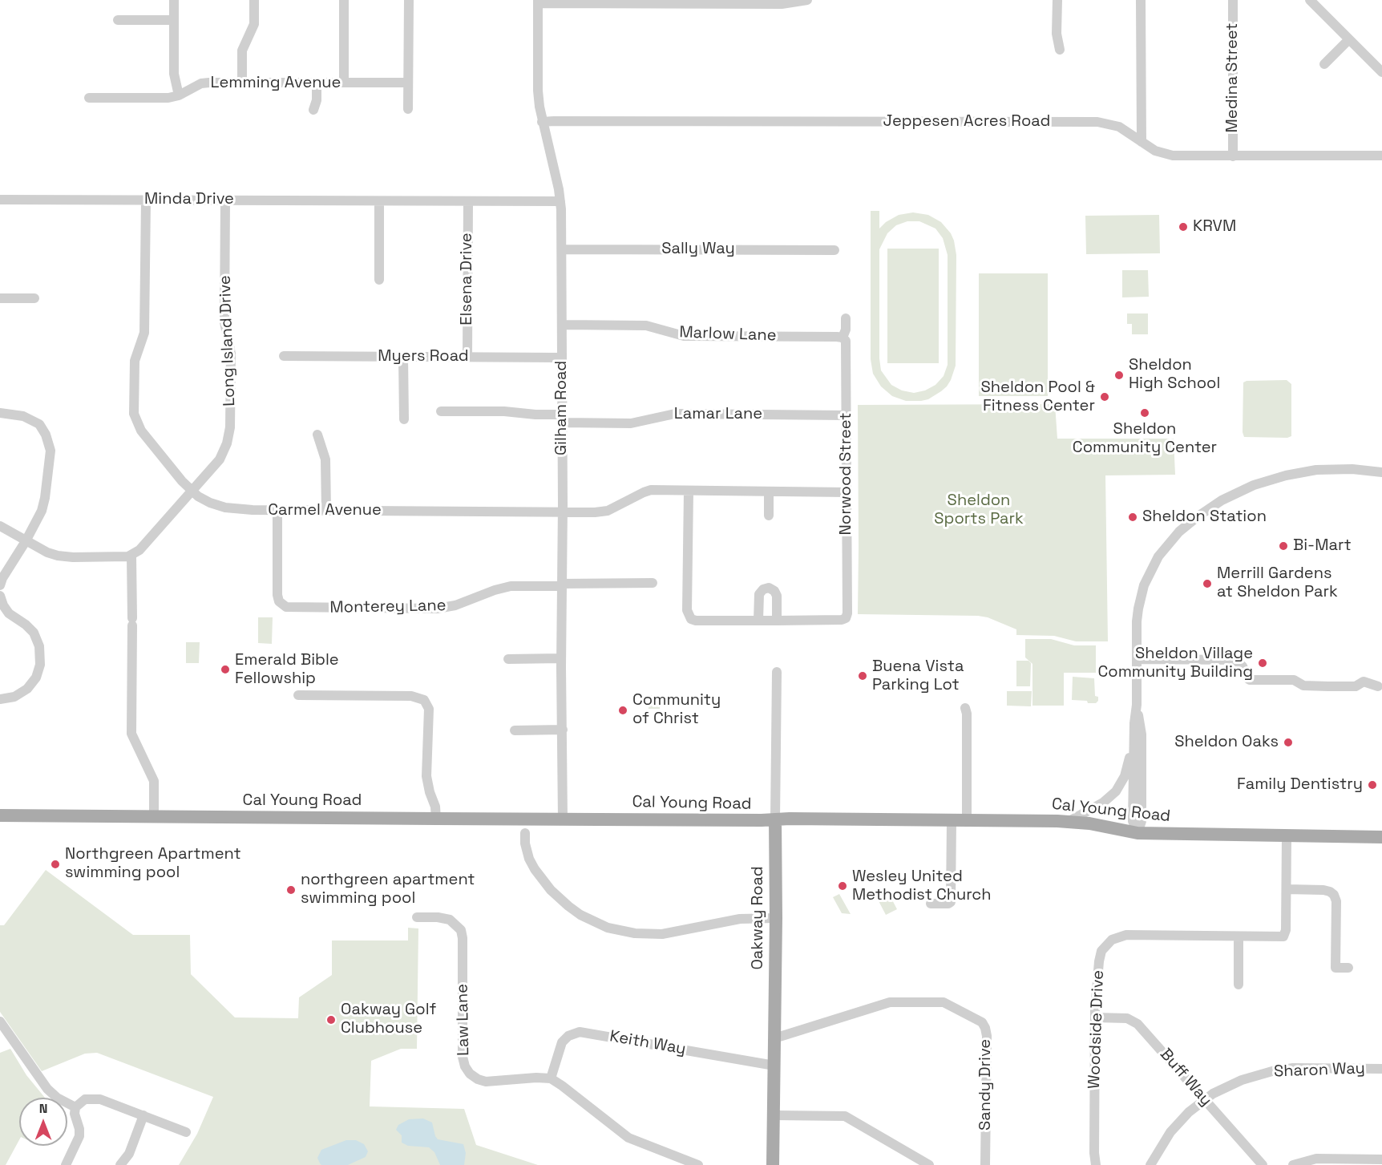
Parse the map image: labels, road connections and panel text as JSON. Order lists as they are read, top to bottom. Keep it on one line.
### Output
{"streets":{"main road":["Cal Young Road","Oakway Road"],"street":["Medina Street","Lemming Avenue","Jeppesen Acres Road","Minda Drive","Sally Way","Elsena Drive","Marlow Lane","Long Island Drive","Myers Road","Gilham Road","Lamar Lane","Norwood Street","Carmel Avenue","Monterey Lane","Law Lane","Woodside Drive","Keith Way","Sharon Way","Buff Way","Sandy Drive"]},"crossings":[["Medina Street","Jeppesen Acres Road"],["Jeppesen Acres Road","Gilham Road"],["Minda Drive","Elsena Drive"],["Minda Drive","Long Island Drive"],["Minda Drive","Gilham Road"],["Minda Drive","Carmel Avenue"],["Sally Way","Gilham Road"],["Elsena Drive","Myers Road"],["Marlow Lane","Gilham Road"],["Marlow Lane","Norwood Street"],["Long Island Drive","Carmel Avenue"],["Myers Road","Gilham Road"],["Gilham Road","Lamar Lane"],["Gilham Road","Carmel Avenue"],["Gilham Road","Monterey Lane"],["Gilham Road","Cal Young Road"],["Lamar Lane","Norwood Street"],["Norwood Street","Carmel Avenue"],["Carmel Avenue","Monterey Lane"],["Cal Young Road","Oakway Road"],["Cal Young Road","Woodside Drive"],["Oakway Road","Keith Way"],["Oakway Road","Sandy Drive"],["Law Lane","Keith Way"],["Woodside Drive","Buff Way"],["Sharon Way","Buff Way"]],"parks":["Sheldon Sports Park"],"places":["KRVM","Sheldon High School","Sheldon Pool & Fitness Center","Sheldon Community Center","Sheldon Station","Bi-Mart","Merrill Gardens at Sheldon Park","Sheldon Village Community Building","Emerald Bible Fellowship","Buena Vista Parking Lot","Community of Christ","Sheldon Oaks","Family Dentistry","Northgreen Apartment swimming pool","Wesley United Methodist Church","northgreen apartment swimming pool","Oakway Golf Clubhouse"],"north":"top"}
